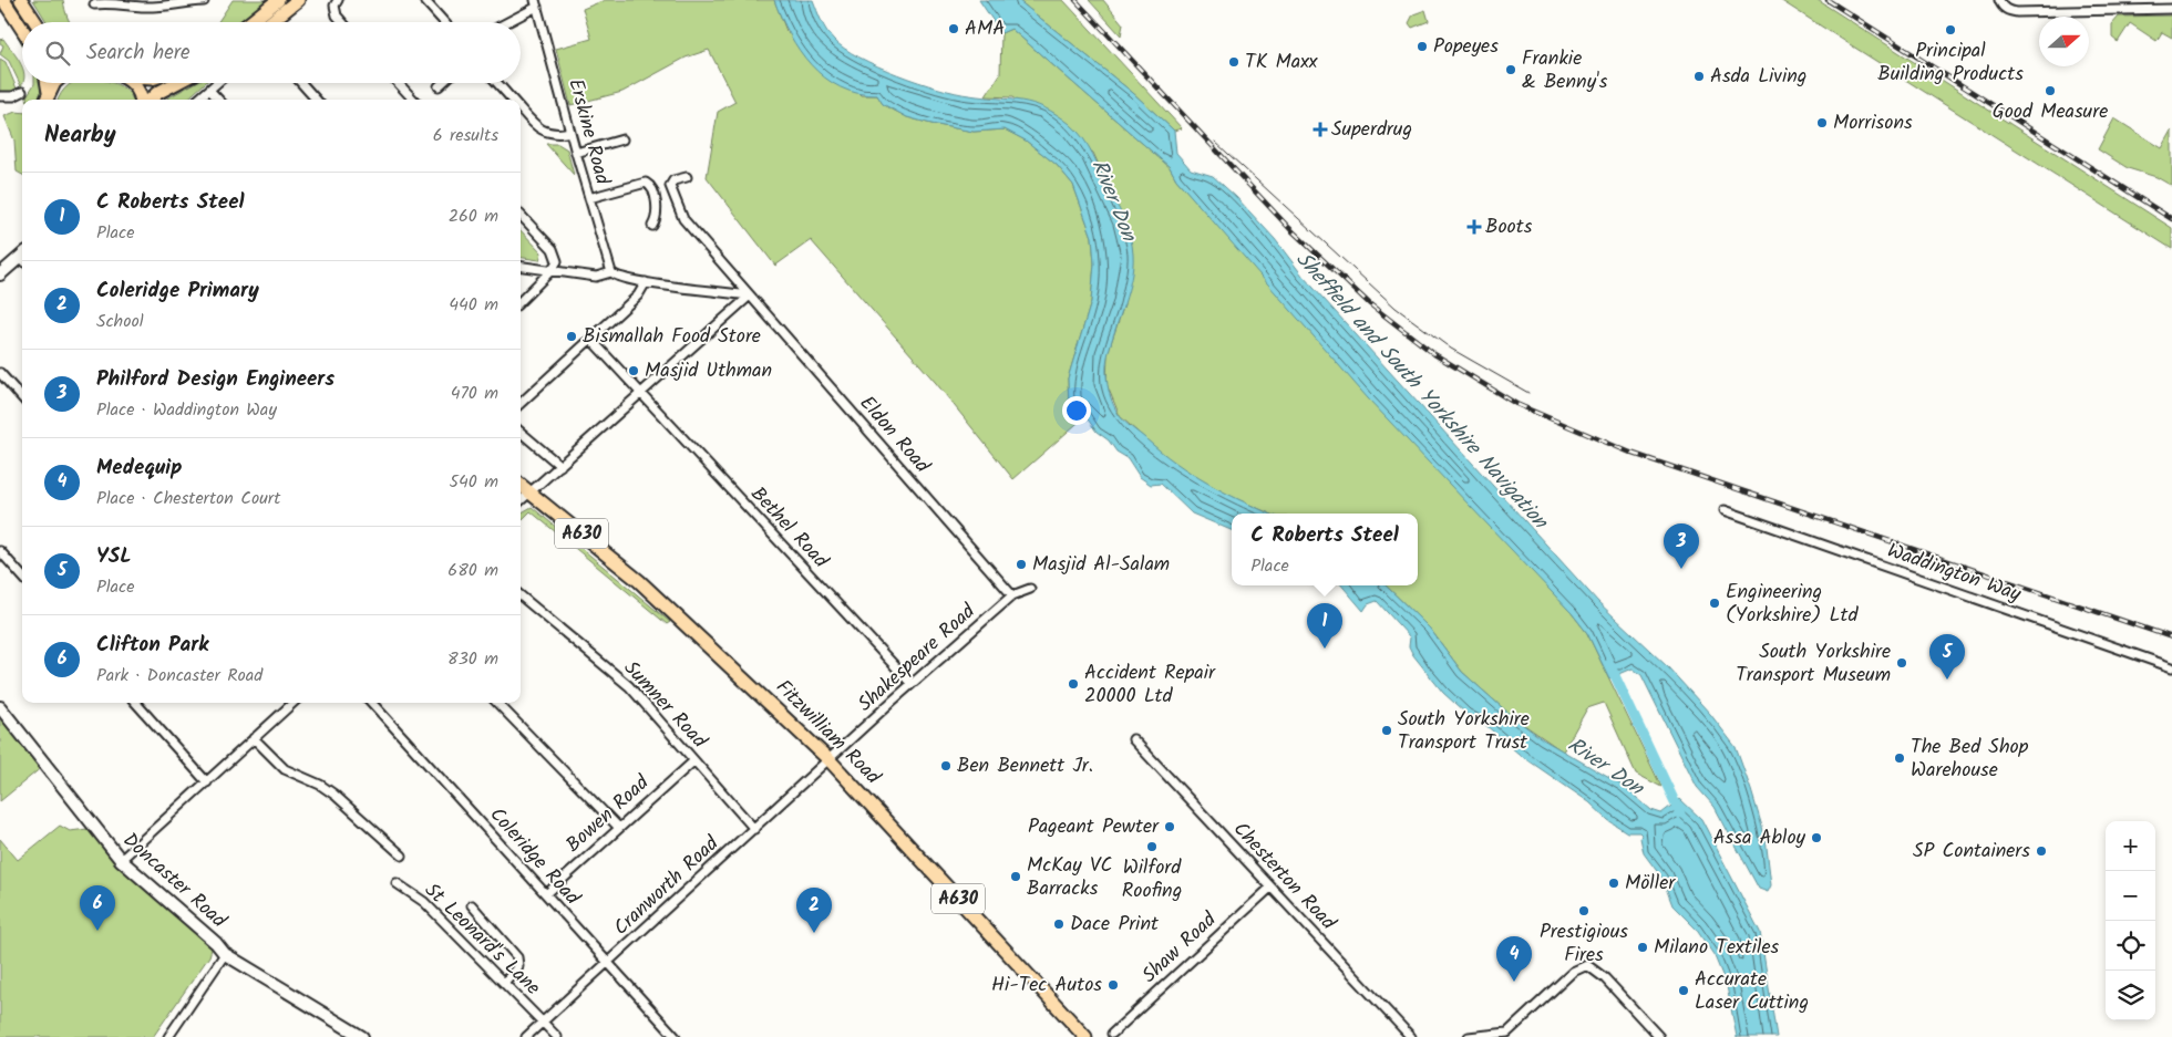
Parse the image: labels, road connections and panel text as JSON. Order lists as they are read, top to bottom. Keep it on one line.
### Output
{"streets":{"main road":["A630","Fitzwilliam Road"],"street":["Erskine Road","Eldon Road","Bethel Road","Waddington Way","Shakespeare Road","Sumner Road","Bowen Road","Coleridge Road","Chesterton Road","Doncaster Road","Cranworth Road","St Leonard's Lane","Shaw Road"]},"crossings":[["Eldon Road","Shakespeare Road"],["Bethel Road","Shakespeare Road"],["Shakespeare Road","Fitzwilliam Road"],["Shakespeare Road","Cranworth Road"],["Sumner Road","Bowen Road"],["Sumner Road","Cranworth Road"],["Fitzwilliam Road","Cranworth Road"],["Bowen Road","Coleridge Road"],["Coleridge Road","Cranworth Road"],["Chesterton Road","Shaw Road"],["Cranworth Road","St Leonard's Lane"]],"water":["River Don","Sheffield and South Yorkshire Navigation"],"places":{"other":["AMA","Principal Building Products","Popeyes","TK Maxx","Frankie & Benny's","Asda Living","Good Measure","Morrisons","Bismallah Food Store","Masjid Uthman","Masjid Al-Salam","Engineering (Yorkshire) Ltd","South Yorkshire Transport Museum","Accident Repair 20000 Ltd","South Yorkshire Transport Trust","The Bed Shop Warehouse","Ben Bennett Jr.","Pageant Pewter","Assa Abloy","Wilford Roofing","SP Containers","McKay VC Barracks","Möller","Prestigious Fires","Dace Print","Milano Textiles","Hi-Tec Autos","Accurate Laser Cutting"],"health":["Superdrug","Boots"]},"north":"right","page":{"search":"Search here","heading":["Nearby","6 results"],"list":[{"mark":"1","name":"C Roberts Steel","note":"Place","value":"260 m"},{"mark":"2","name":"Coleridge Primary","note":"School","value":"440 m"},{"mark":"3","name":"Philford Design Engineers","note":"Place · Waddington Way","value":"470 m"},{"mark":"4","name":"Medequip","note":"Place · Chesterton Court","value":"540 m"},{"mark":"5","name":"YSL","note":"Place","value":"680 m"},{"mark":"6","name":"Clifton Park","note":"Park · Doncaster Road","value":"830 m"}],"popup":["C Roberts Steel","Place"],"pins":["3","1","5","6","2","4"],"map_buttons":["+","−"]}}
